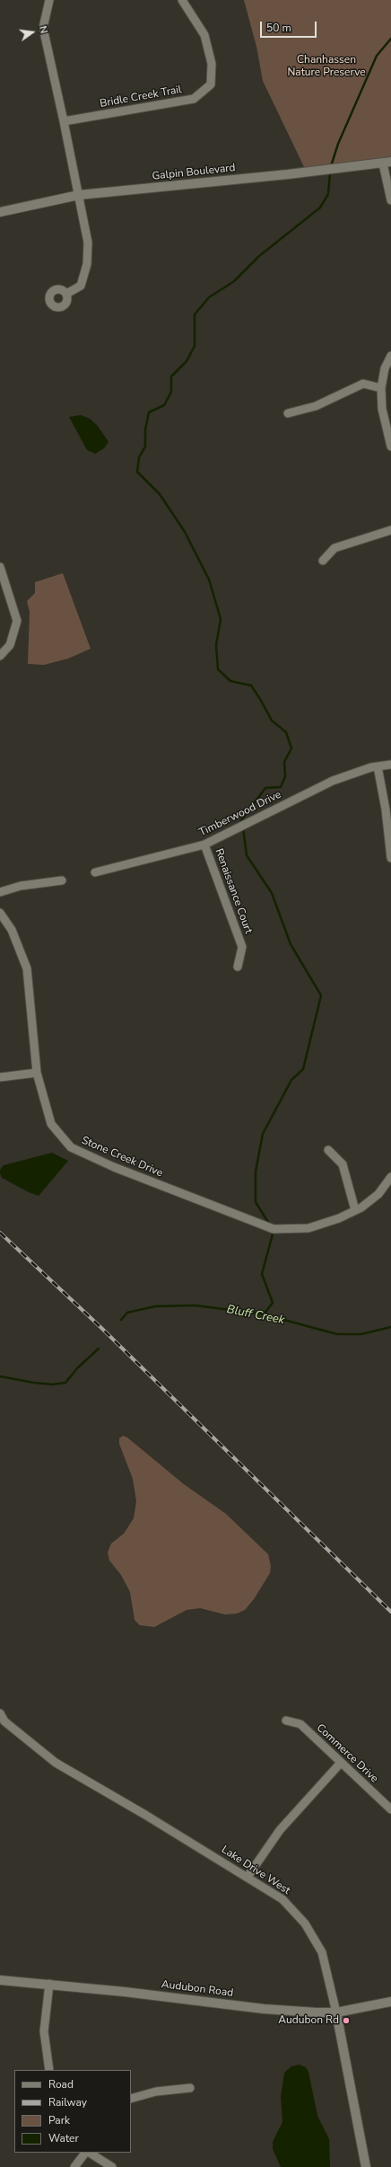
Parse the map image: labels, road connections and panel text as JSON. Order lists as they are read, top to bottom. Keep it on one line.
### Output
{"streets":{"street":["Bridle Creek Trail","Galpin Boulevard","Timberwood Drive","Renaissance Court","Stone Creek Drive","Commerce Drive","Lake Drive West","Audubon Road"]},"crossings":[["Timberwood Drive","Renaissance Court"],["Lake Drive West","Audubon Road"]],"water":["Bluff Creek"],"parks":["Chanhassen Nature Preserve"],"places":["Audubon Rd"],"legend":["Road","Railway","Park","Water"],"scale_bar":"50 m","north":"right"}
